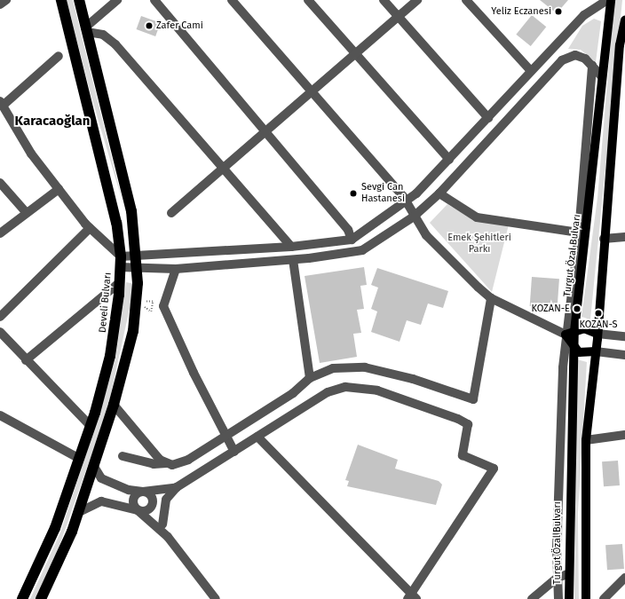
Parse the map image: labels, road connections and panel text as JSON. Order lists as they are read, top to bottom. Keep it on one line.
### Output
{"streets":{"highway":["Develi Bulvarı"],"main road":["Turgut Özal Bulvarı"]},"districts":["Karacaoğlan"],"parks":["Emek Şehitleri Parkı"],"places":["Yeliz Eczanesi","Zafer Cami","Sevgi Can Hastanesi","KOZAN-E","KOZAN-S"]}
